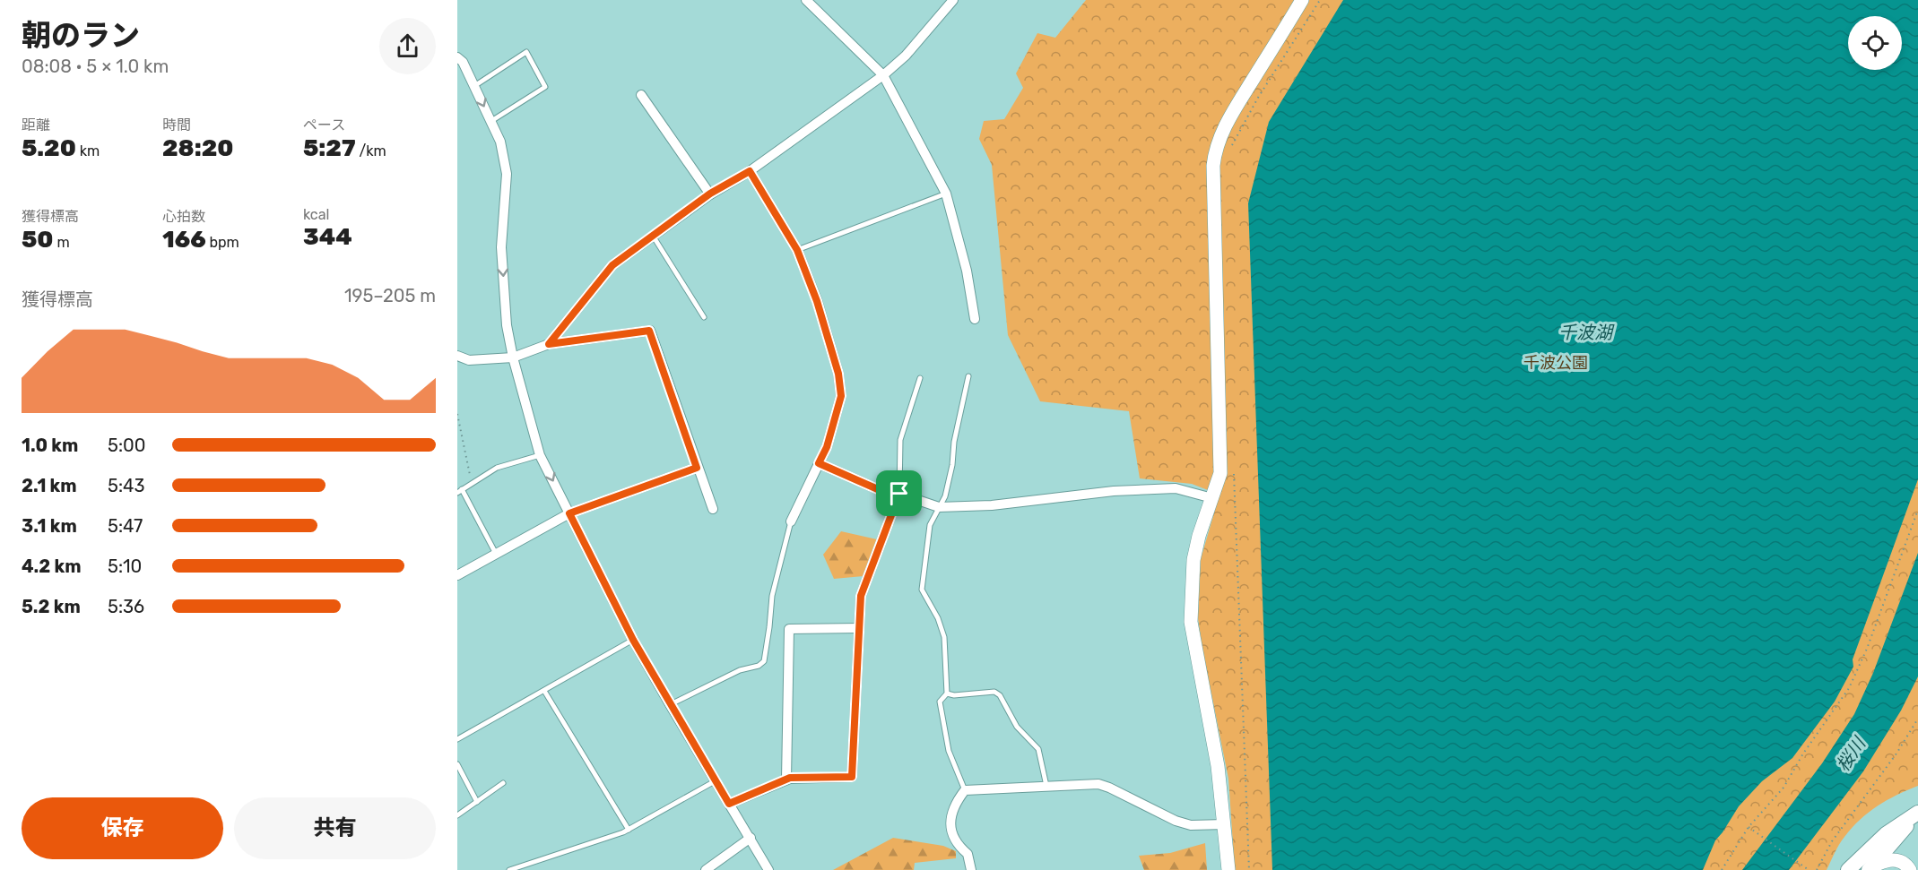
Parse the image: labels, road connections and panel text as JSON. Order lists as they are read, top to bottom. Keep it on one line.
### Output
{"water":["千波湖","桜川"],"parks":["千波公園"],"page":{"heading":["朝のラン","08:08 · 5 × 1.0 km"],"stats":[["距離","5.20 km"],["時間","28:20"],["ペース","5:27 /km"],["獲得標高","50 m"],["心拍数","166 bpm"],["kcal","344"]],"chart":["獲得標高","195–205 m"],"list":[{"name":"1.0 km","note":"5:00"},{"name":"2.1 km","note":"5:43"},{"name":"3.1 km","note":"5:47"},{"name":"4.2 km","note":"5:10"},{"name":"5.2 km","note":"5:36"}],"buttons":["保存","共有"]}}
